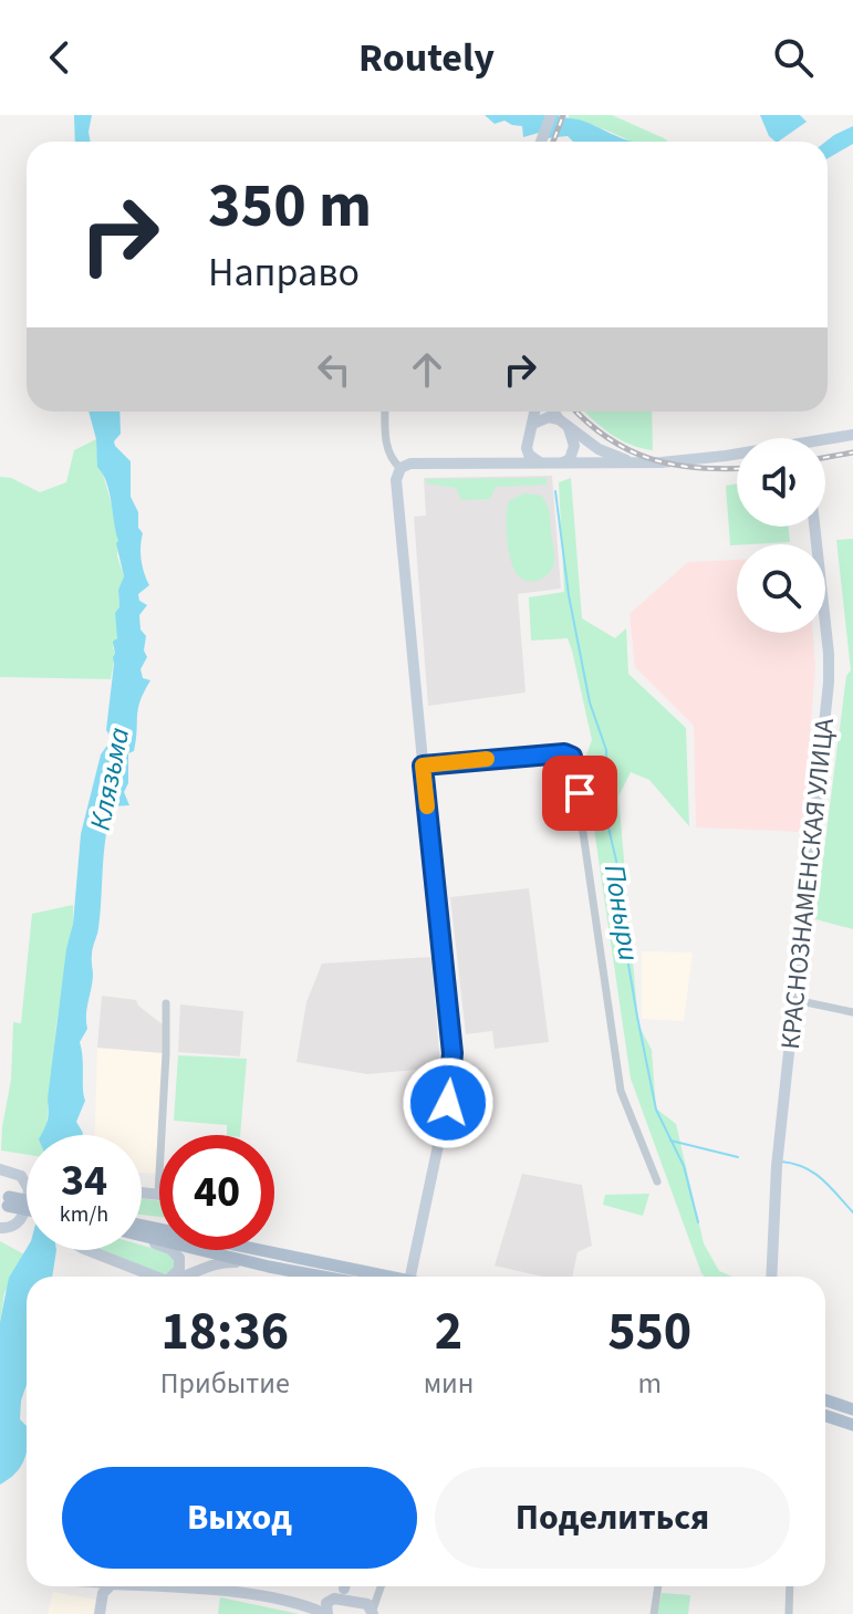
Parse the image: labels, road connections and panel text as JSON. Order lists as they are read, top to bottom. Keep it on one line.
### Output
{"streets":{"street":["КРАСНОЗНАМЕНСКАЯ УЛИЦА"]},"water":["Клязьма","Поныри"],"page":{"header":"Routely","turn":["350 m","Направо"],"speed":"34 km/h","limit":"40","eta":["18:36","Прибытие","2","мин","550","m"],"buttons":["Выход","Поделиться"]}}
